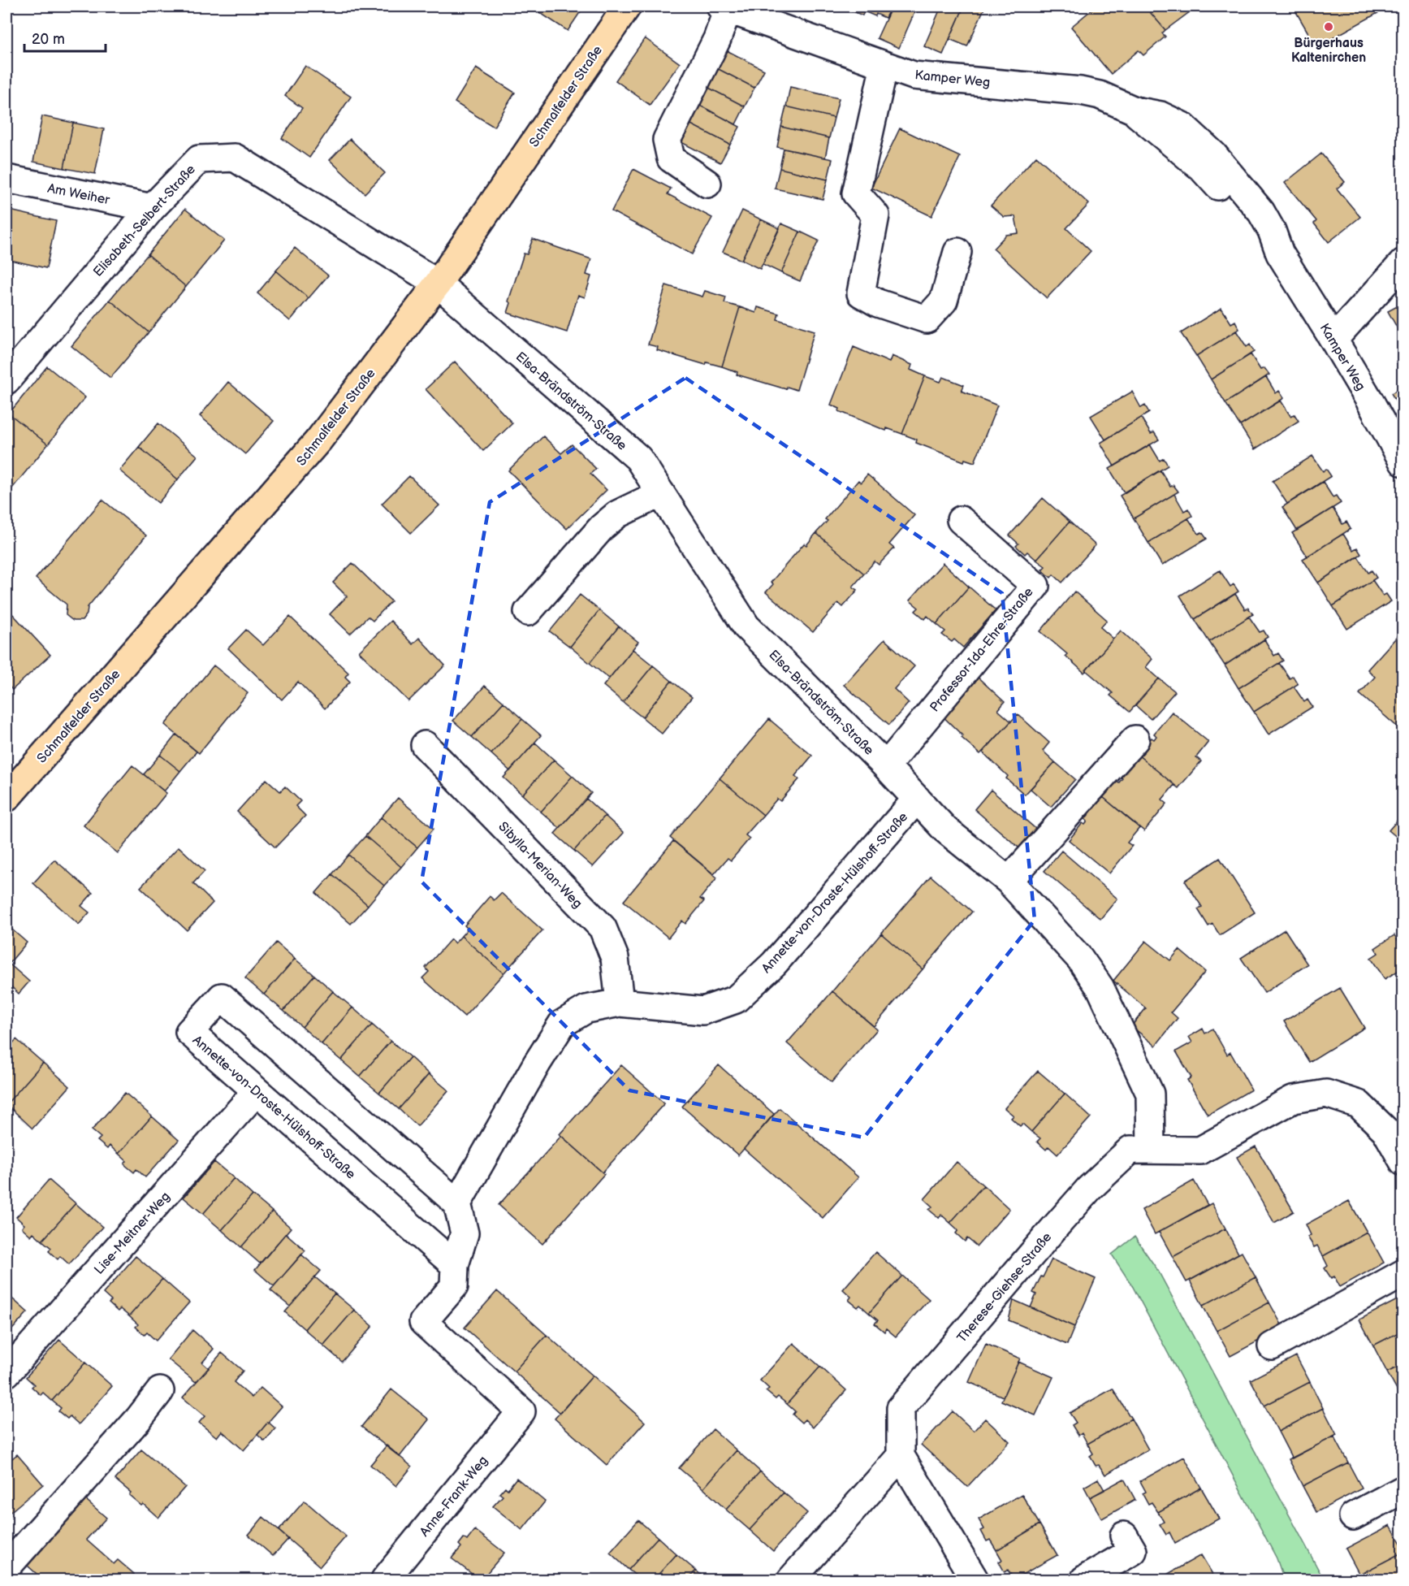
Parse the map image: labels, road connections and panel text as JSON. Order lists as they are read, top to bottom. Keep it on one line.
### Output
{"streets":{"main road":["Schmalfelder Straße"],"street":["Kamper Weg","Am Weiher","Elisabeth-Selbert-Straße","Elsa-Brändström-Straße","Professor-Ida-Ehre-Straße","Sibylla-Merian-Weg","Annette-von-Droste-Hülshoff-Straße","Lise-Meitner-Weg","Therese-Giehse-Straße","Anne-Frank-Weg"]},"crossings":[["Schmalfelder Straße","Elisabeth-Selbert-Straße"],["Schmalfelder Straße","Elsa-Brändström-Straße"],["Am Weiher","Elisabeth-Selbert-Straße"],["Elisabeth-Selbert-Straße","Elsa-Brändström-Straße"],["Elsa-Brändström-Straße","Professor-Ida-Ehre-Straße"],["Elsa-Brändström-Straße","Annette-von-Droste-Hülshoff-Straße"],["Elsa-Brändström-Straße","Therese-Giehse-Straße"],["Sibylla-Merian-Weg","Annette-von-Droste-Hülshoff-Straße"],["Annette-von-Droste-Hülshoff-Straße","Lise-Meitner-Weg"],["Annette-von-Droste-Hülshoff-Straße","Anne-Frank-Weg"]],"places":["Bürgerhaus Kaltenirchen"],"scale_bar":"20 m"}
